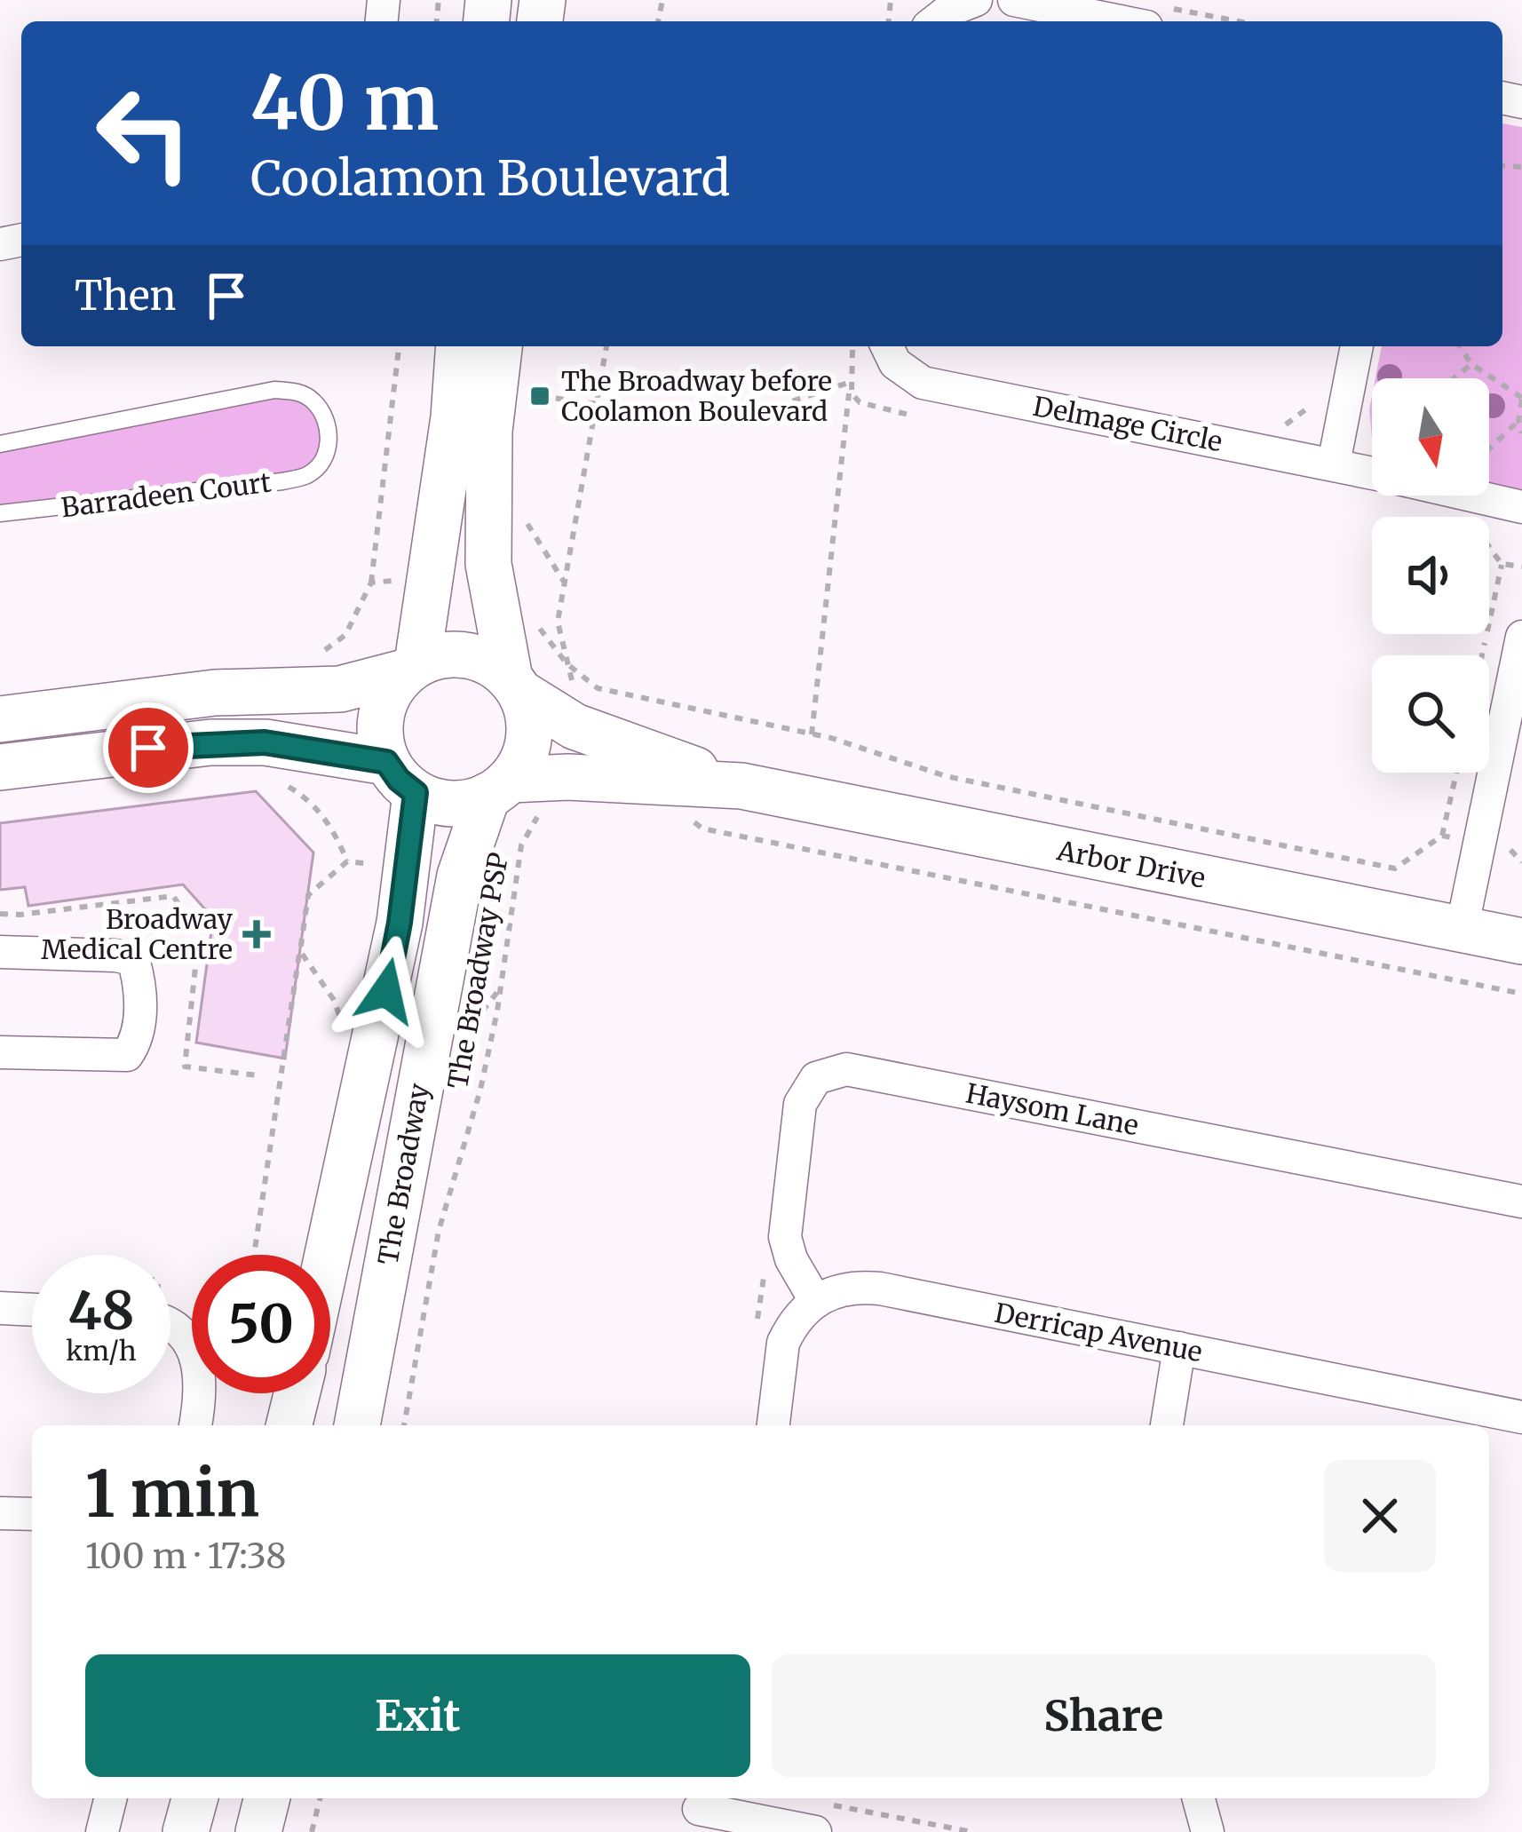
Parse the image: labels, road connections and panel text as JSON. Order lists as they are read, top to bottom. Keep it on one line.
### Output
{"streets":{"main road":["Arbor Drive","The Broadway"],"street":["Delmage Circle","Haysom Lane","Derricap Avenue"],"lane":["Barradeen Court"],"path":["The Broadway PSP"]},"crossings":[["Haysom Lane","Derricap Avenue"]],"places":{"transit":["The Broadway before Coolamon Boulevard"],"health":["Broadway Medical Centre"]},"north":"bottom","page":{"turn":["40 m","Coolamon Boulevard"],"then":"Then","speed":"48 km/h","limit":"50","heading":["1 min","100 m · 17:38"],"buttons":["Exit","Share"]}}
